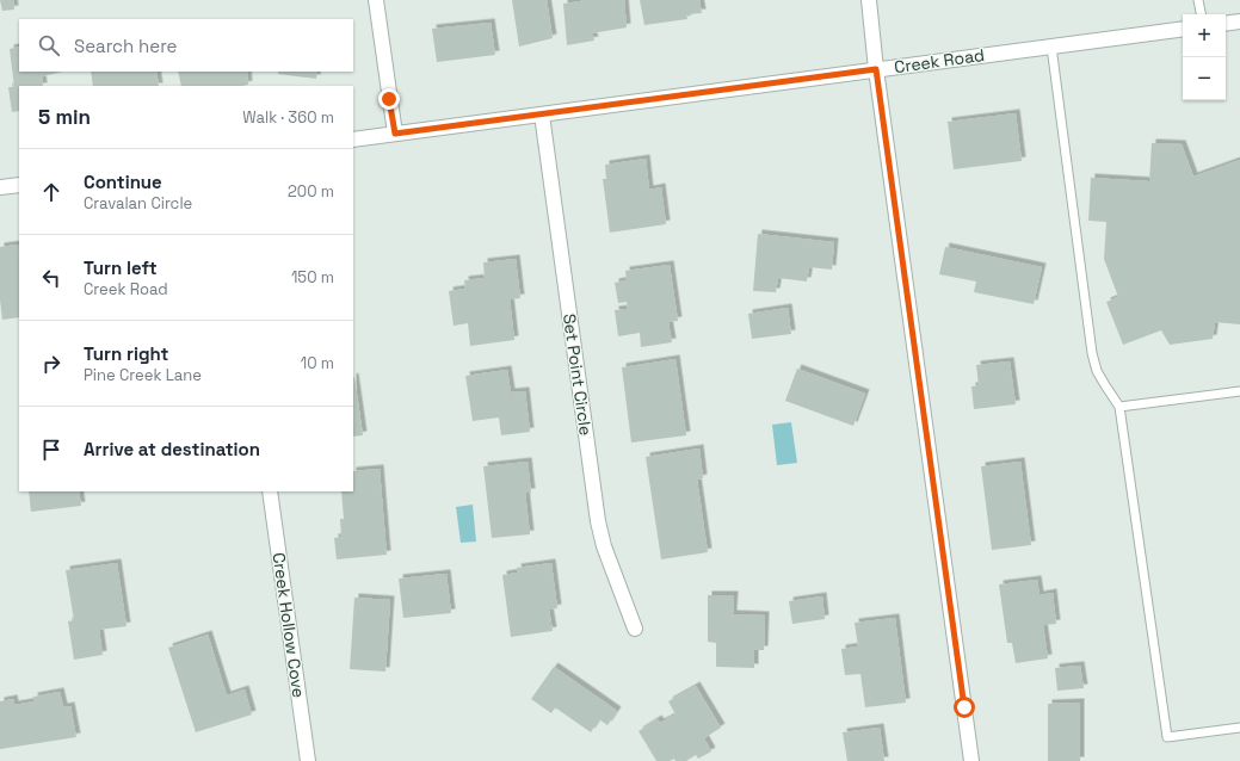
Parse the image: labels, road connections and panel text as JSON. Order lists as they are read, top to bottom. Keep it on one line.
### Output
{"streets":{"street":["Creek Road","Set Point Circle","Creek Hollow Cove"]},"crossings":[["Creek Road","Set Point Circle"]],"page":{"map_buttons":["+","−"],"search":"Search here","heading":["5 min","Walk · 360 m"],"list":[["Continue","Cravalan Circle","200 m"],["Turn left","Creek Road","150 m"],["Turn right","Pine Creek Lane","10 m"],"Arrive at destination"]}}
